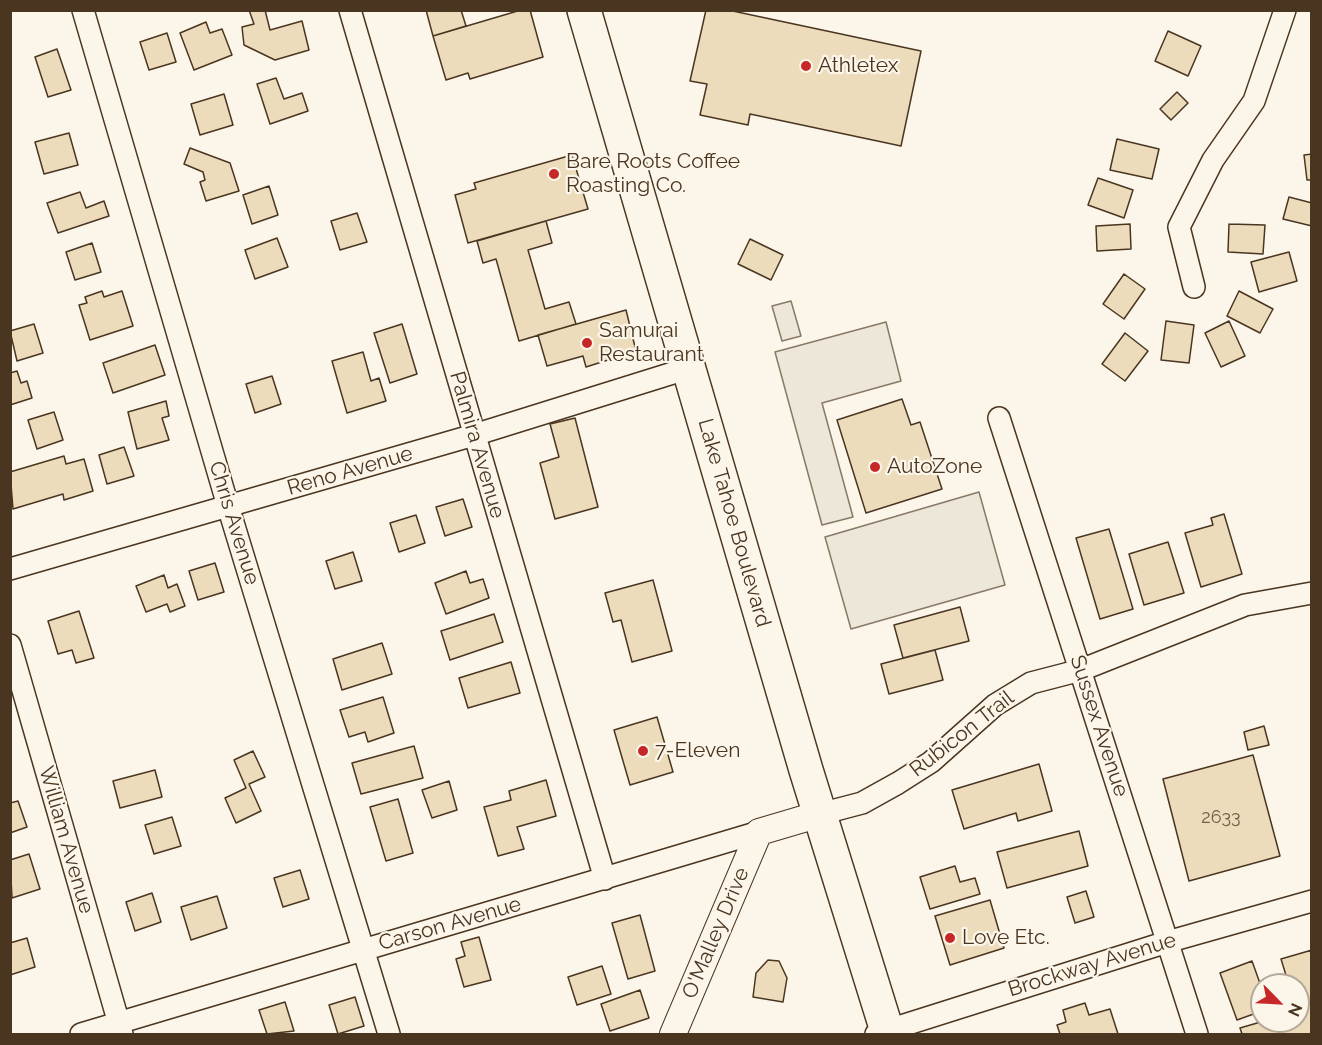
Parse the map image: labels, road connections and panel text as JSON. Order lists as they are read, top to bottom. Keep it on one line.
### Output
{"streets":{"highway":["Lake Tahoe Boulevard"],"street":["Palmira Avenue","Reno Avenue","Chris Avenue","Sussex Avenue","Rubicon Trail","William Avenue","Carson Avenue","O'Malley Drive","Brockway Avenue"]},"crossings":[["Palmira Avenue","Reno Avenue"],["Palmira Avenue","Carson Avenue"],["Reno Avenue","Chris Avenue"],["Reno Avenue","Lake Tahoe Boulevard"],["Chris Avenue","Carson Avenue"],["Lake Tahoe Boulevard","Rubicon Trail"],["Lake Tahoe Boulevard","Carson Avenue"],["Lake Tahoe Boulevard","Brockway Avenue"],["Sussex Avenue","Rubicon Trail"],["Sussex Avenue","Brockway Avenue"],["Rubicon Trail","Carson Avenue"],["William Avenue","Carson Avenue"],["Carson Avenue","O'Malley Drive"]],"places":["Athletex","Bare Roots Coffee Roasting Co.","Samurai Restaurant","AutoZone","7-Eleven","Love Etc."],"house_numbers":["2633"],"north":"bottom right"}
